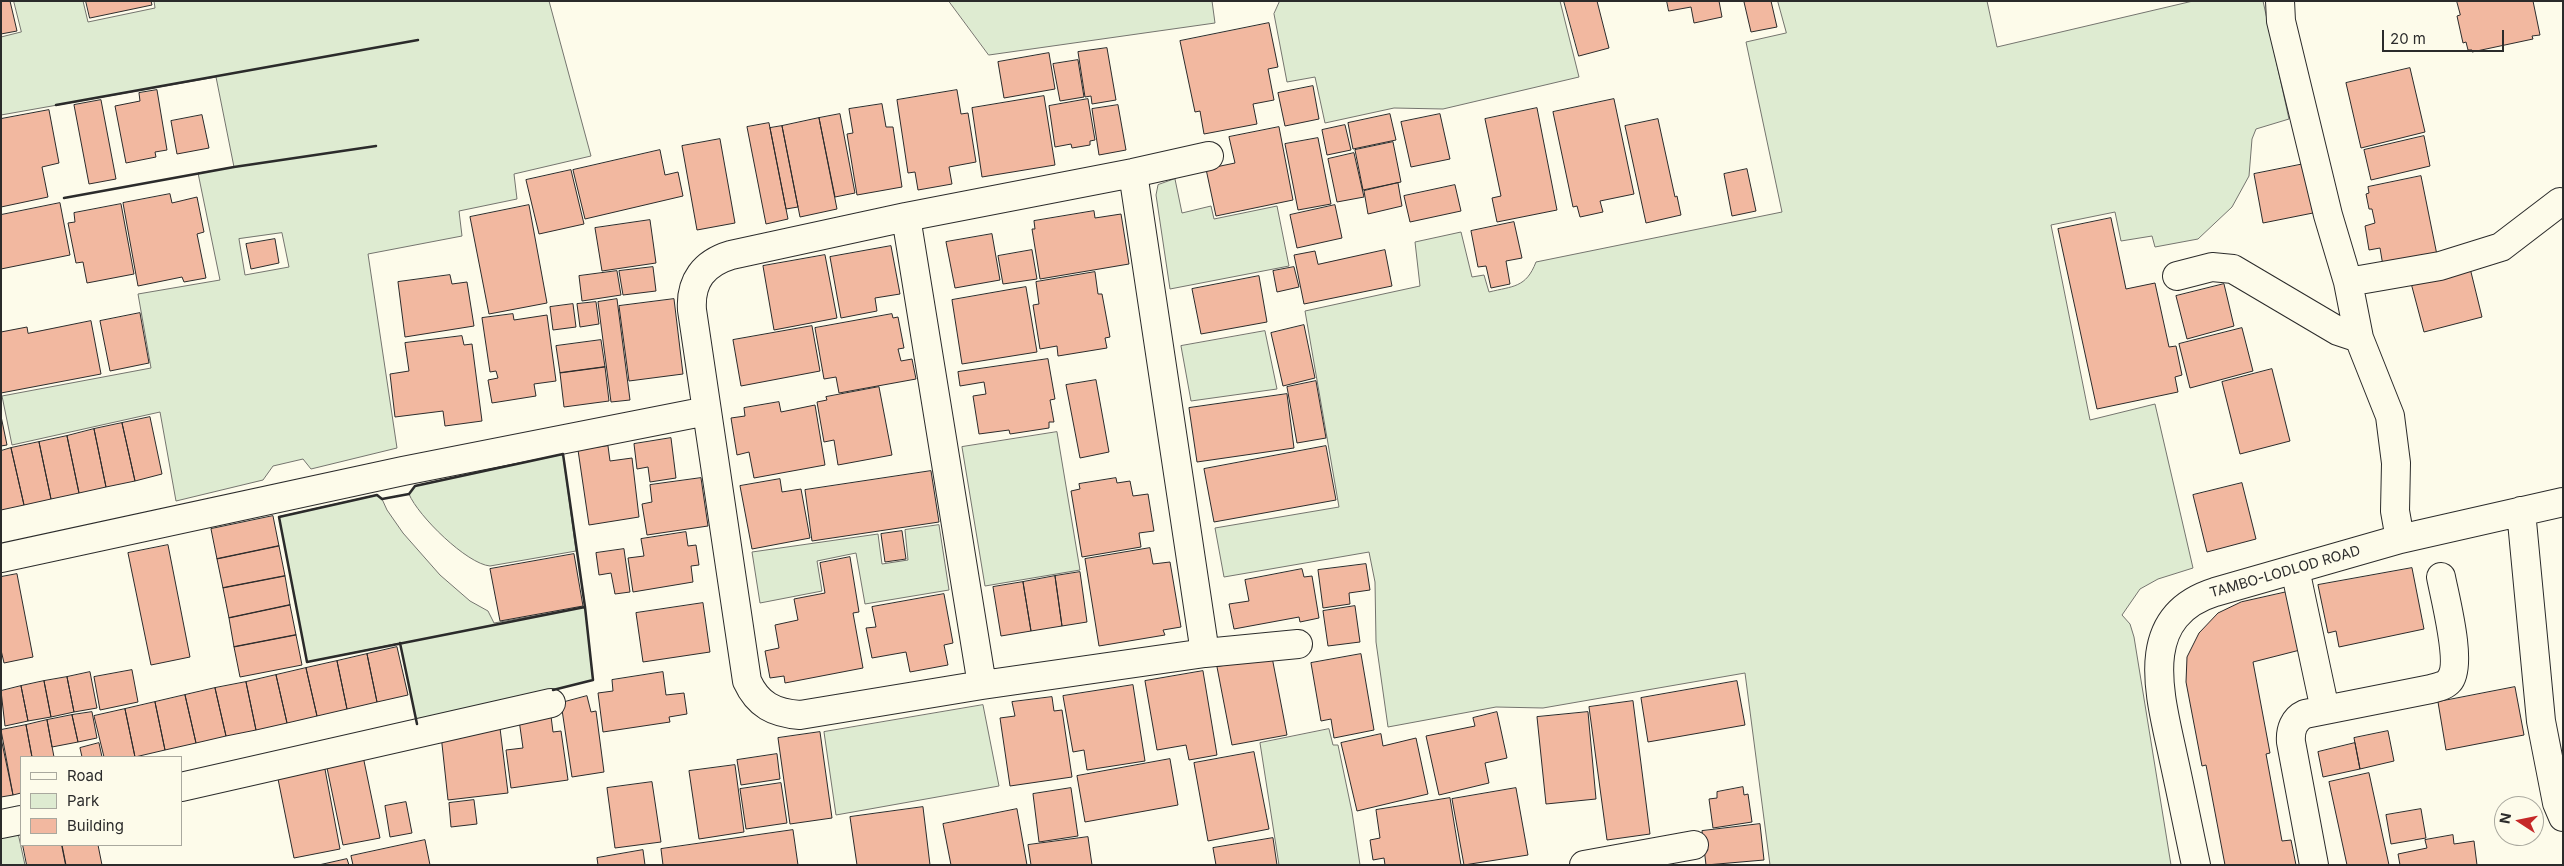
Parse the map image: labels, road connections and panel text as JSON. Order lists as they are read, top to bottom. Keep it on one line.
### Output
{"streets":{"street":["TAMBO-LODLOD ROAD"]},"legend":["Road","Park","Building"],"scale_bar":"20 m","north":"left"}
